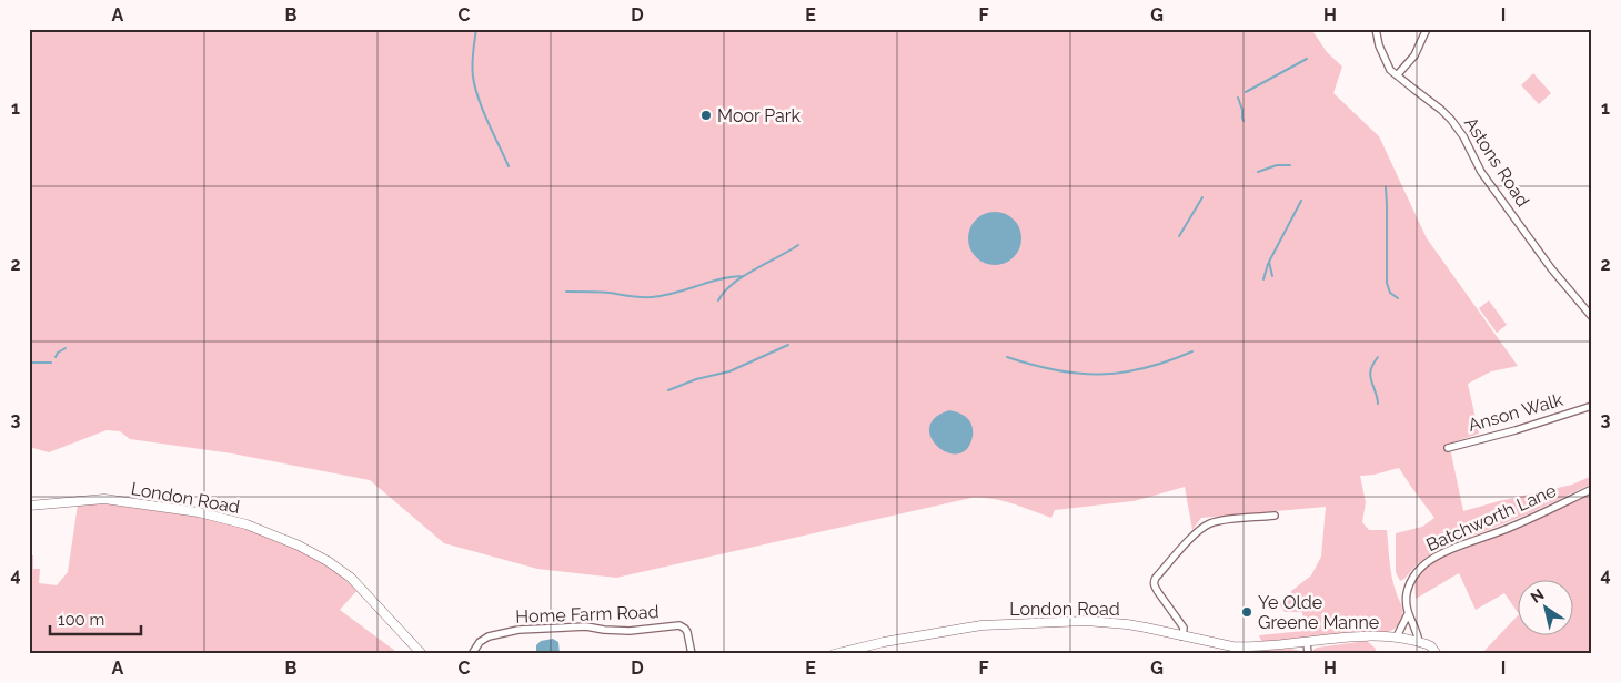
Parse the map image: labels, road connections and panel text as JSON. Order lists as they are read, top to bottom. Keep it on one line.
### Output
{"streets":{"main road":["London Road"],"street":["Astons Road","Anson Walk","Batchworth Lane","Home Farm Road"]},"crossings":[["London Road","Batchworth Lane"]],"places":["Moor Park","Ye Olde Greene Manne"],"scale_bar":"100 m","north":"top left","grid":{"columns":["A","B","C","D","E","F","G","H","I"],"rows":["1","2","3","4"]}}
